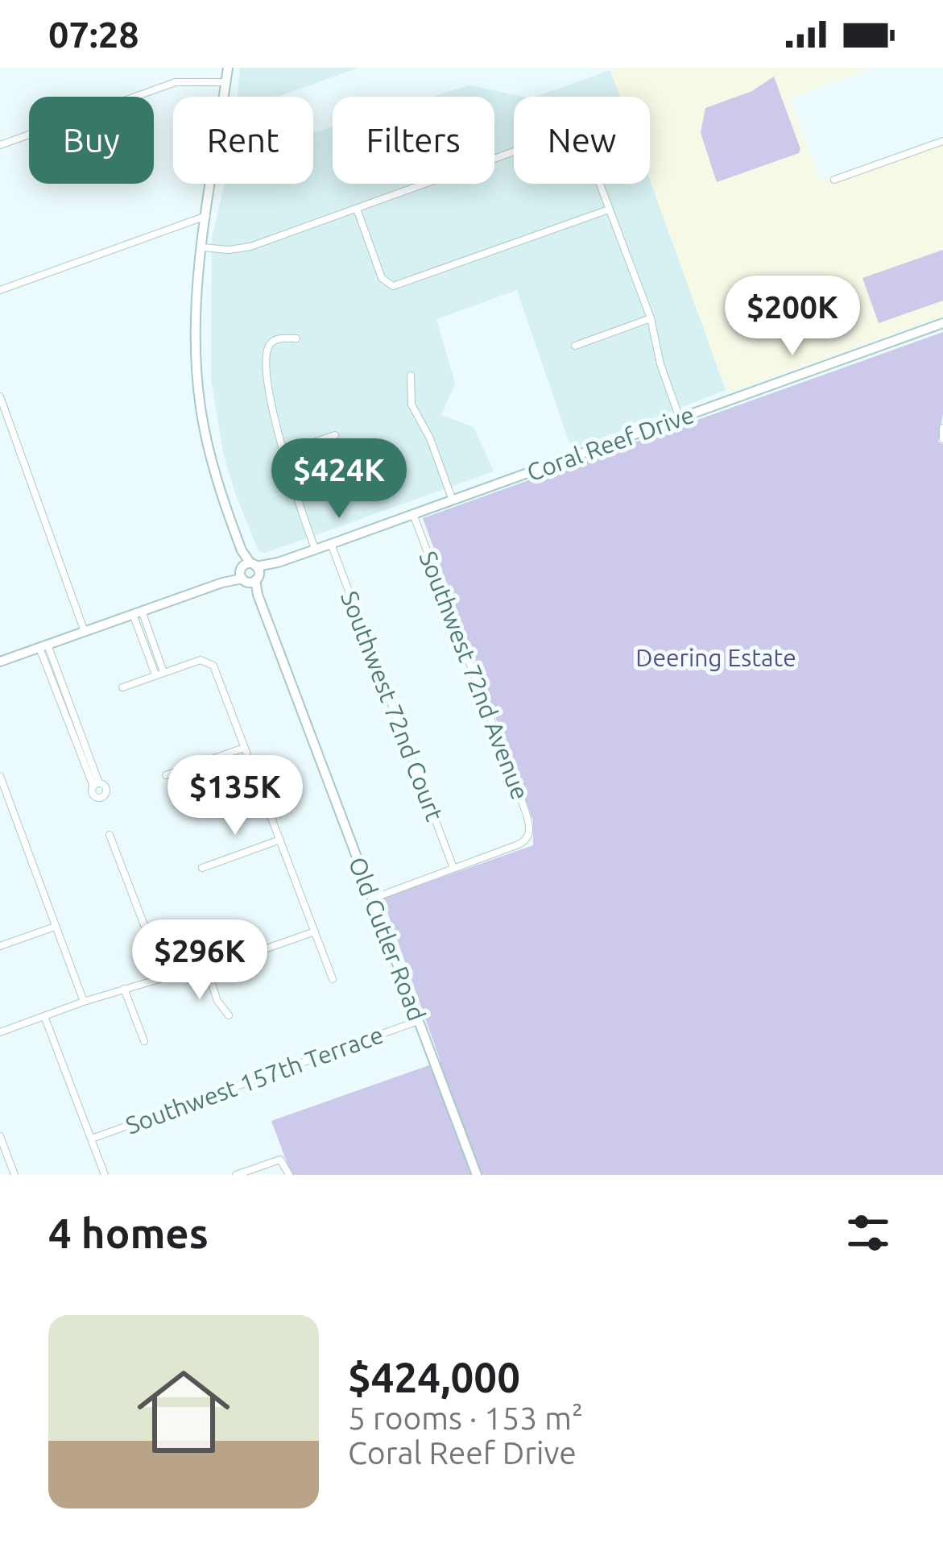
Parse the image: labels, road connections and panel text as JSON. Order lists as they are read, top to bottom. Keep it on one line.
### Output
{"streets":{"main road":["Coral Reef Drive","Old Cutler Road"],"street":["Southwest 72nd Avenue","Southwest 72nd Court","Southwest 157th Terrace"]},"crossings":[["Coral Reef Drive","Southwest 72nd Avenue"],["Coral Reef Drive","Southwest 72nd Court"],["Coral Reef Drive","Old Cutler Road"],["Southwest 72nd Avenue","Southwest 72nd Court"],["Old Cutler Road","Southwest 157th Terrace"]],"parks":["Deering Estate"],"page":{"status":"07:28","chip":["Buy","Rent","Filters","New"],"price":["$200K","$424K","$135K","$296K"],"heading":"4 homes","list":[{"name":"$424,000","note":"5 rooms · 153 m² · Coral Reef Drive"}]}}
